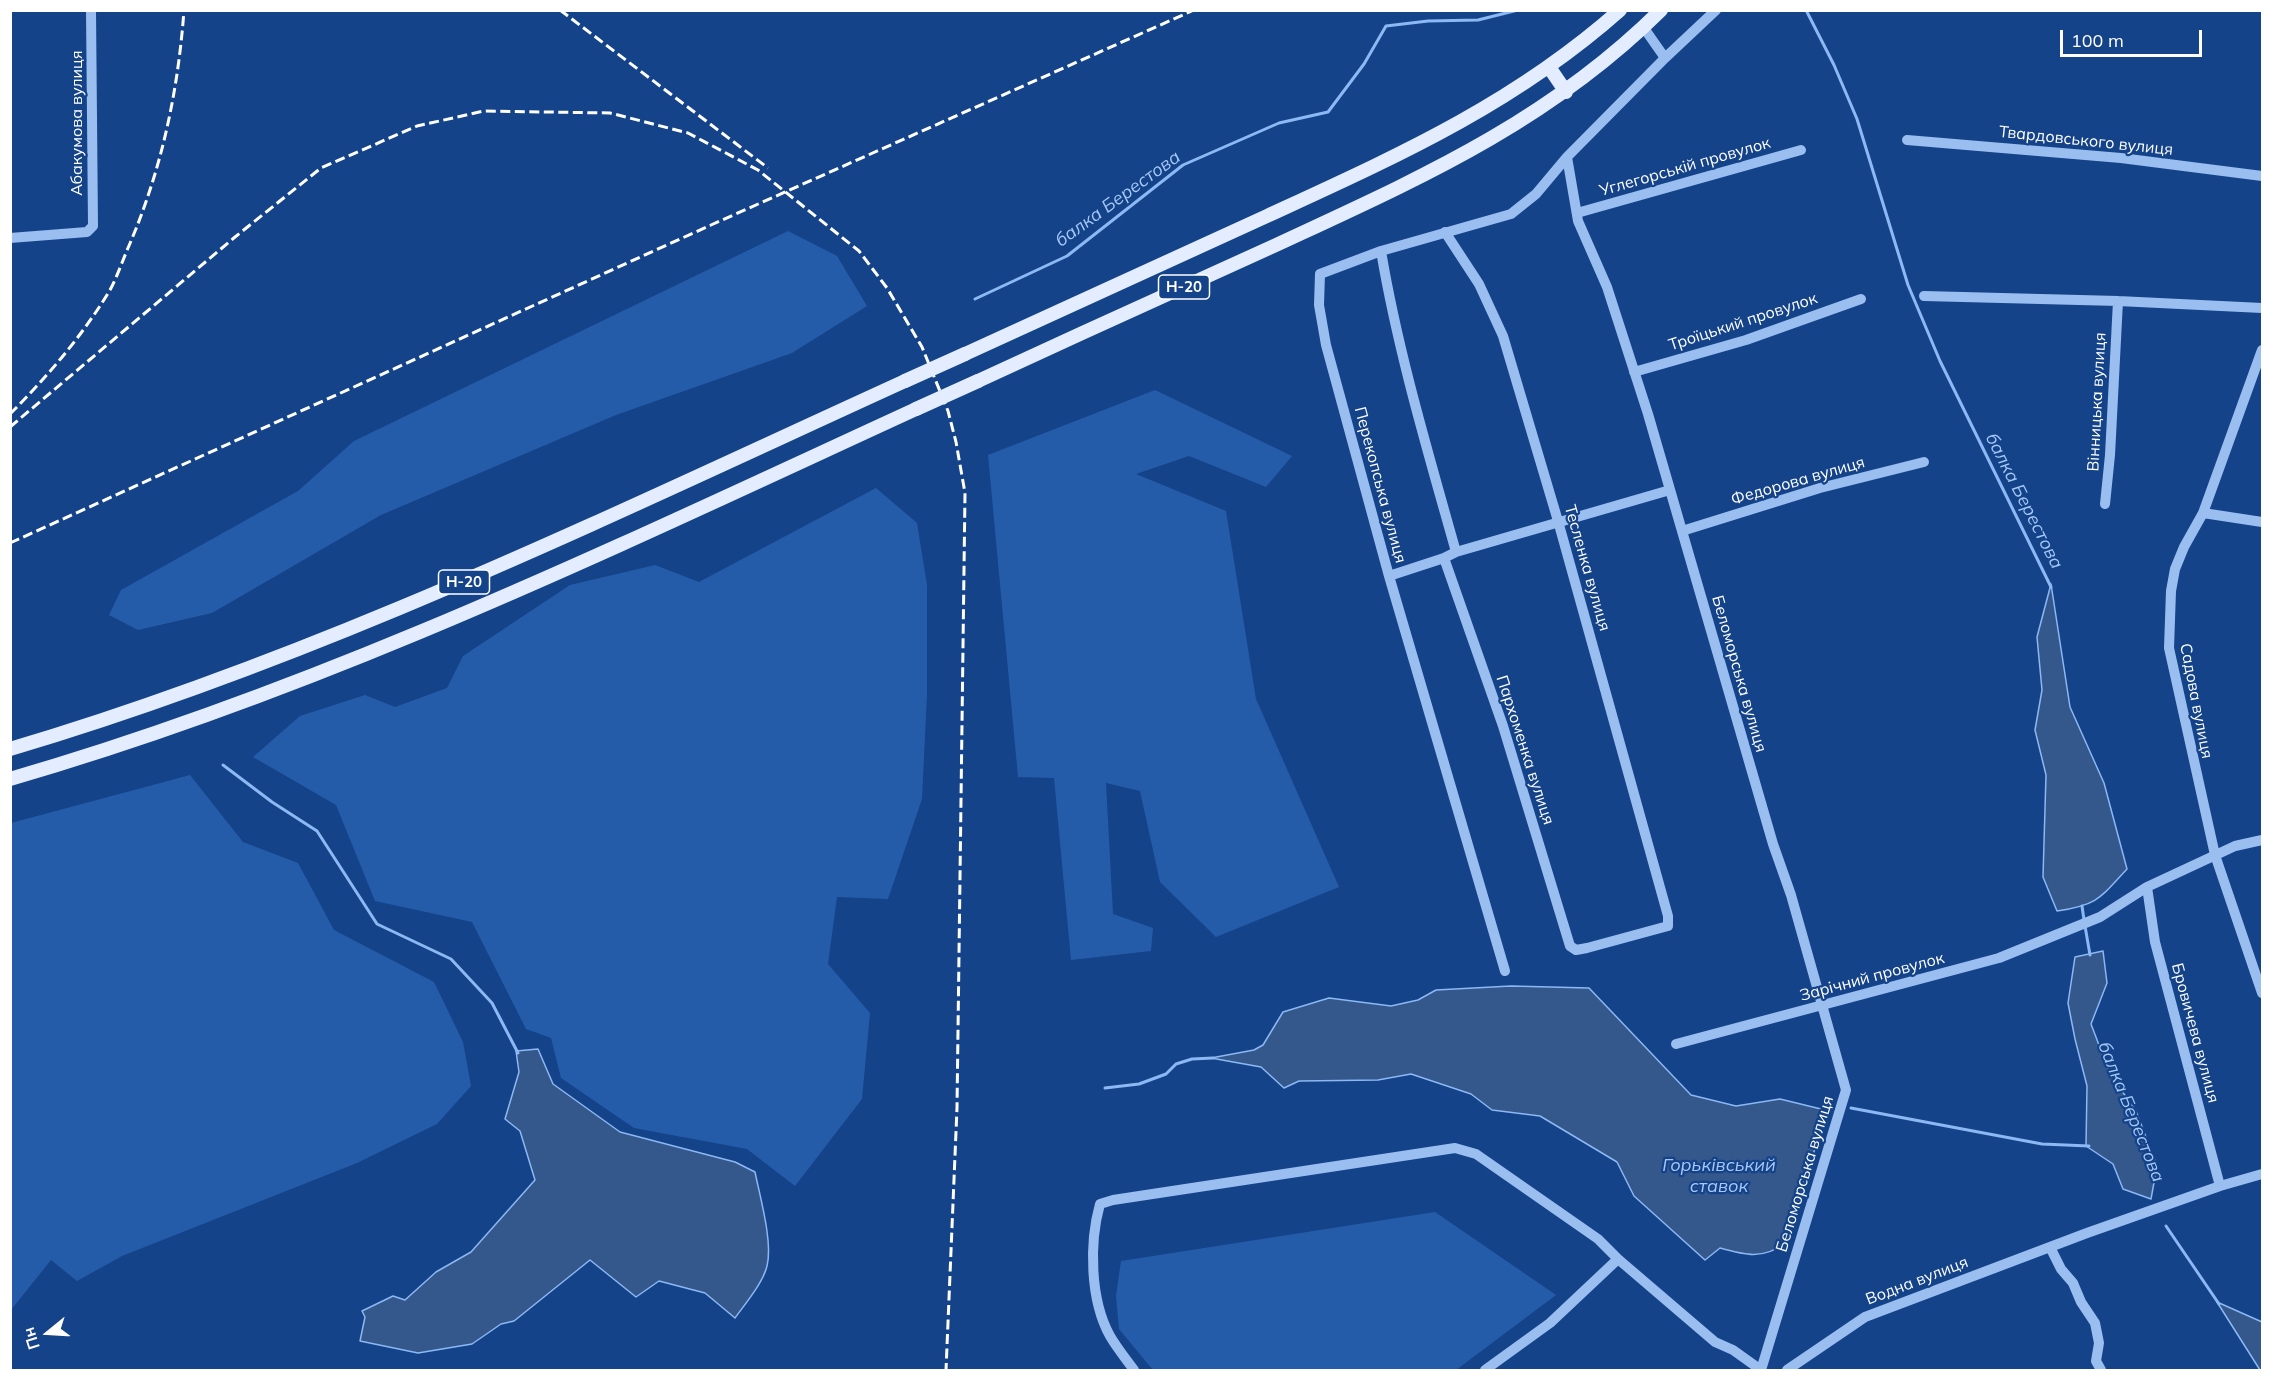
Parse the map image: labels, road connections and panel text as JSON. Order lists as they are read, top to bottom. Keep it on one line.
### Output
{"streets":{"main road":["Н-20"],"street":["Абакумова вулиця","Твардовського вулиця","Углегорськiй провулок","Троїцький провулок","Вінницька вулиця","Федорова вулиця","Перекопська вулиця","Тесленка вулиця","Беломорська вулиця","Садова вулиця","Пархоменка вулиця","Зарічний провулок","Бровичева вулиця","Водна вулиця"]},"crossings":[["Углегорськiй провулок","Беломорська вулиця"],["Троїцький провулок","Беломорська вулиця"],["Федорова вулиця","Беломорська вулиця"],["Перекопська вулиця","Тесленка вулиця"],["Перекопська вулиця","Беломорська вулиця"],["Тесленка вулиця","Пархоменка вулиця"],["Беломорська вулиця","Зарічний провулок"],["Садова вулиця","Зарічний провулок"],["Зарічний провулок","Бровичева вулиця"],["Бровичева вулиця","Водна вулиця"]],"water":["балка Берестова","Горьківський ставок"],"scale_bar":"100 m","north":"left"}
